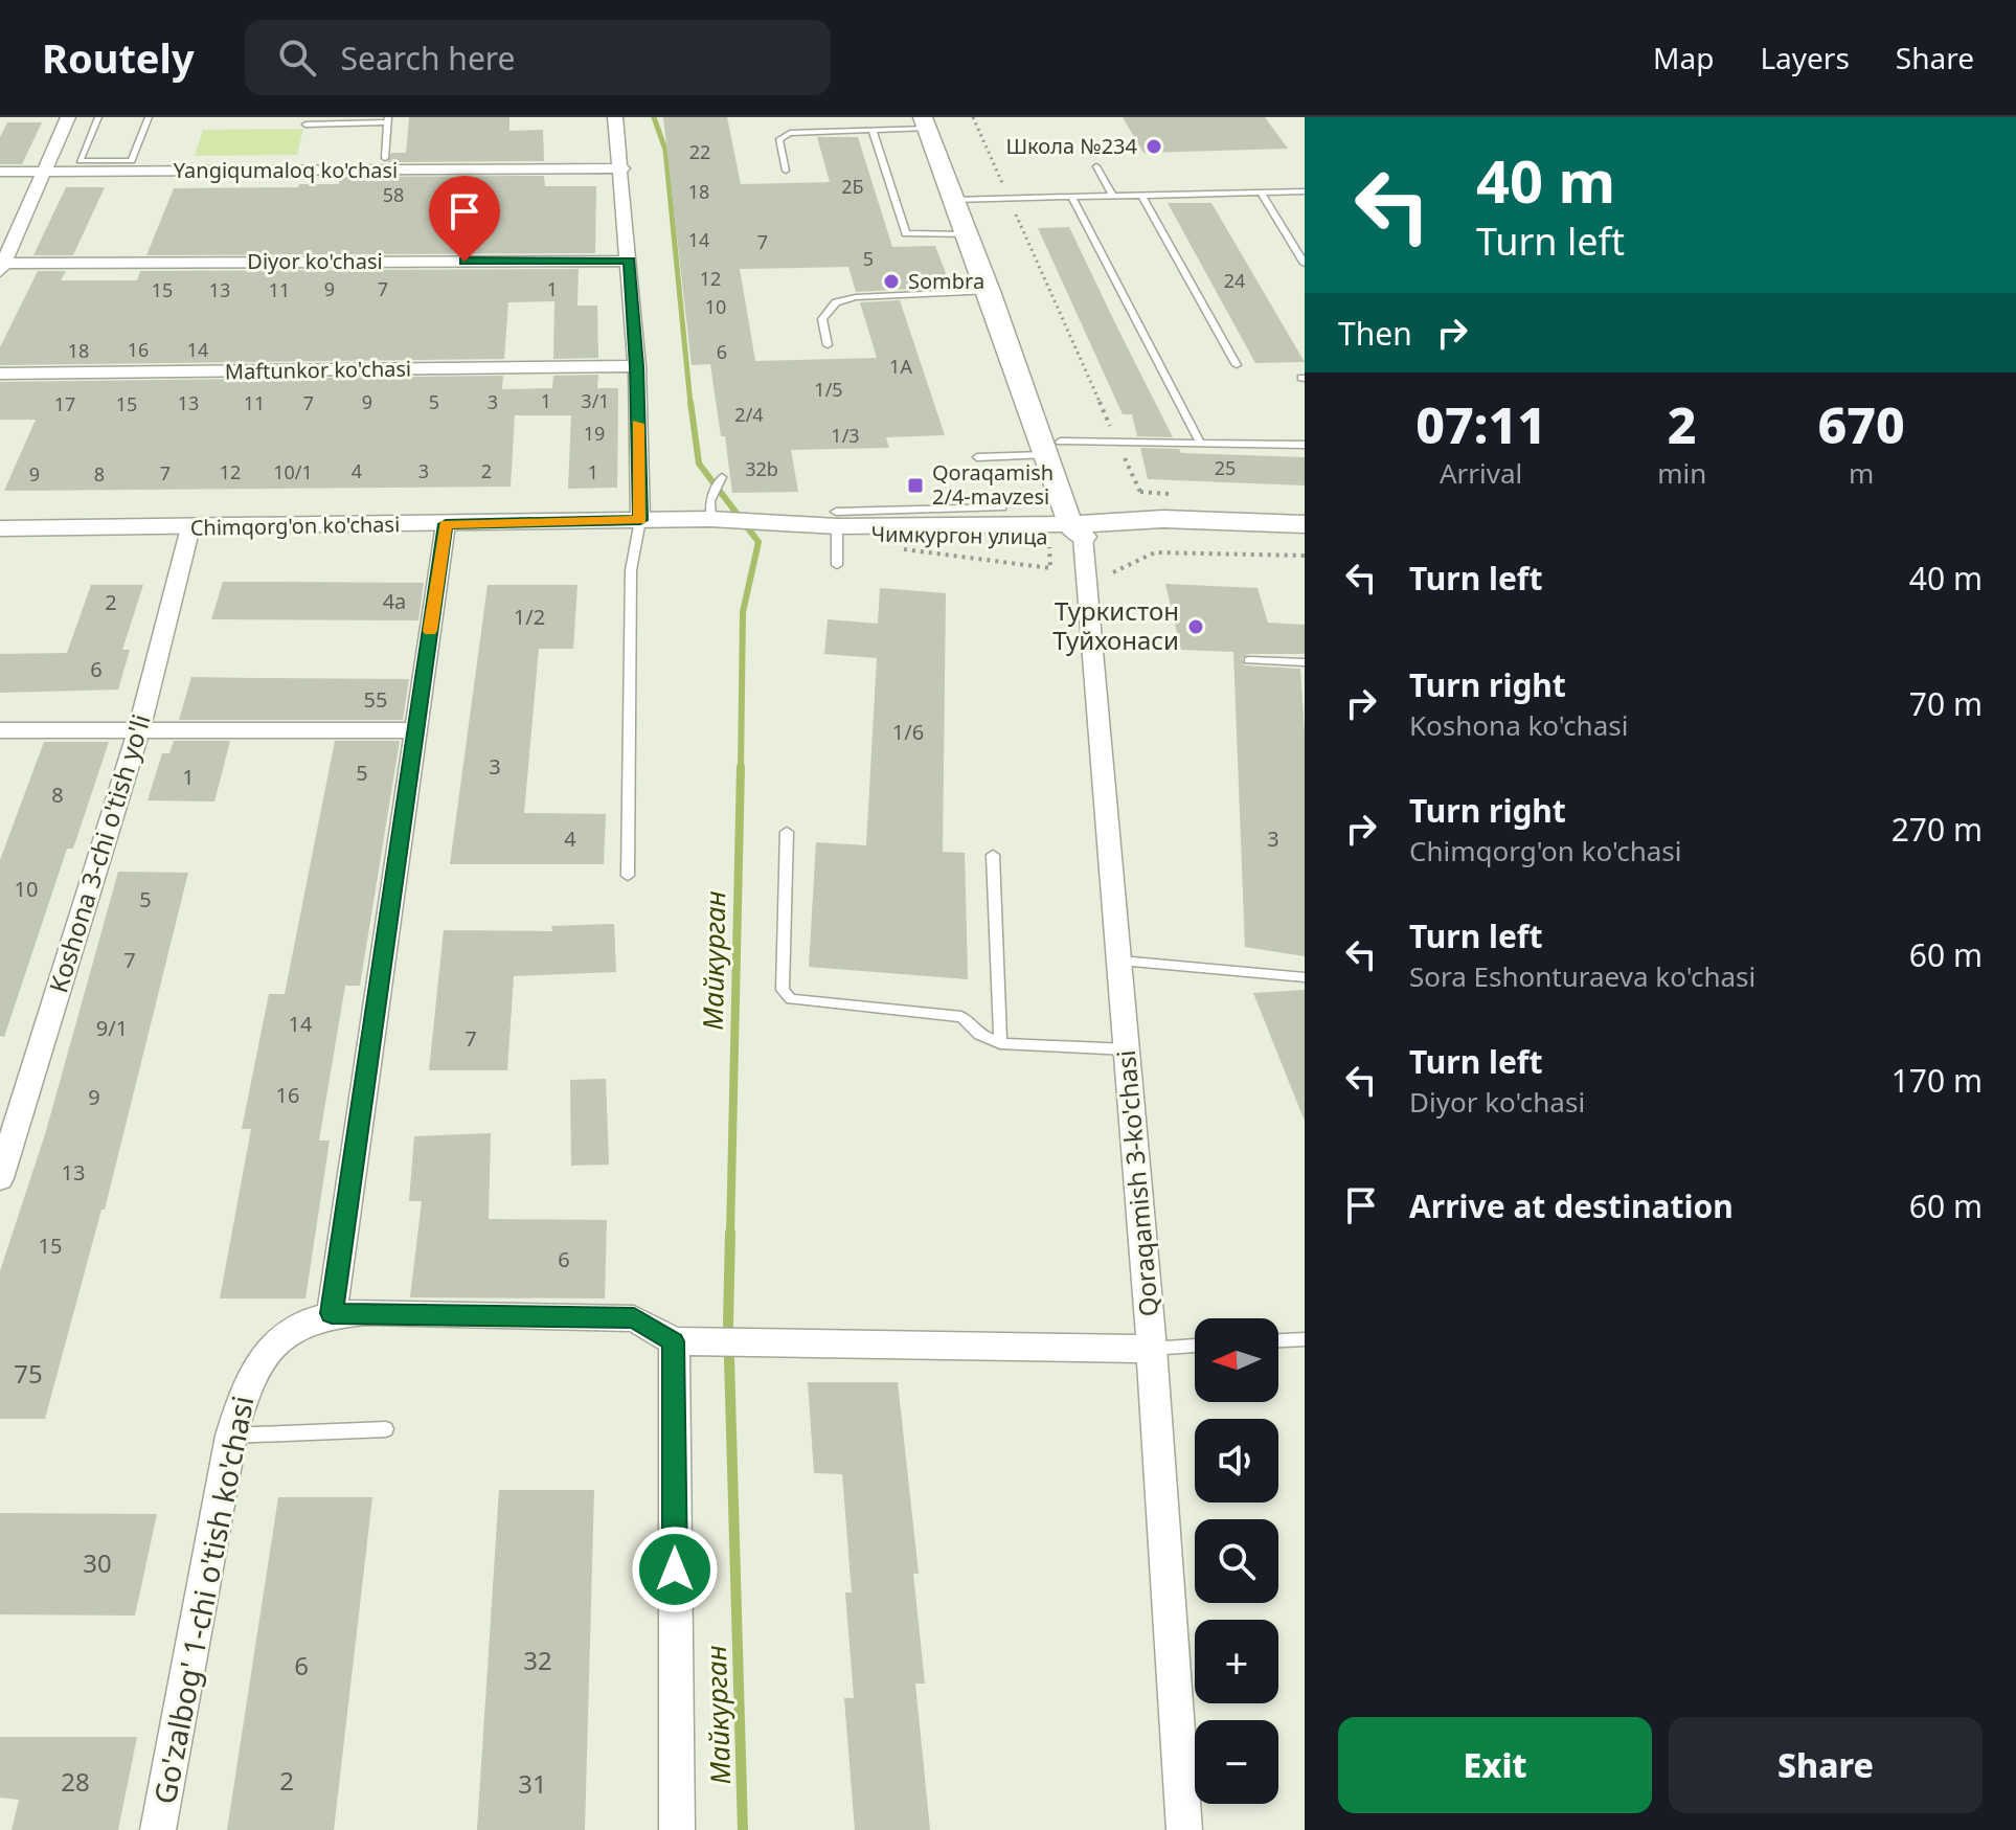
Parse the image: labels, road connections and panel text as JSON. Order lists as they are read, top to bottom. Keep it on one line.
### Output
{"streets":{"main road":["Qoraqamish 3-ko'chasi"],"street":["Yangiqumaloq ko'chasi","Diyor ko'chasi","Maftunkor ko'chasi","Chimqorg'on ko'chasi","Чимкургон улица","Koshona 3-chi o'tish yo'li","Go'zalbog' 1-chi o'tish ko'chasi"]},"crossings":[["Chimqorg'on ko'chasi","Чимкургон улица"],["Chimqorg'on ko'chasi","Koshona 3-chi o'tish yo'li"],["Чимкургон улица","Qoraqamish 3-ko'chasi"]],"water":["Майкурган"],"places":{"other":["Школа №234","Sombra","Туркистон Туйхонаси"],"transit":["Qoraqamish 2/4-mavzesi"]},"house_numbers":["22","2Б","18","58","14","7","5","12","24","9","7","1","15","13","11","10","16","14","18","6","1А","1/5","1","3/1","9","5","3","13","11","7","17","15","2/4","19","1/3","25","32b","4","3","2","12","10/1","1","7","9","8","4a","2","1/2","6","55","1/6","3","5","1","8","4","3","10","5","7","14","9/1","7","16","9","13","15","6","75","30","32","6","2","28","31"],"north":"left","page":{"header":"Routely","search":"Search here","nav":["Map","Layers","Share"],"turn":["40 m","Turn left"],"then":"Then","eta":["07:11","Arrival","2","min","670","m"],"list":[{"name":"Turn left","value":"40 m"},{"name":"Turn right","note":"Koshona ko'chasi","value":"70 m"},{"name":"Turn right","note":"Chimqorg'on ko'chasi","value":"270 m"},{"name":"Turn left","note":"Sora Eshonturaeva ko'chasi","value":"60 m"},{"name":"Turn left","note":"Diyor ko'chasi","value":"170 m"},{"name":"Arrive at destination","value":"60 m"}],"map_buttons":["+","−"],"buttons":["Exit","Share"]}}
